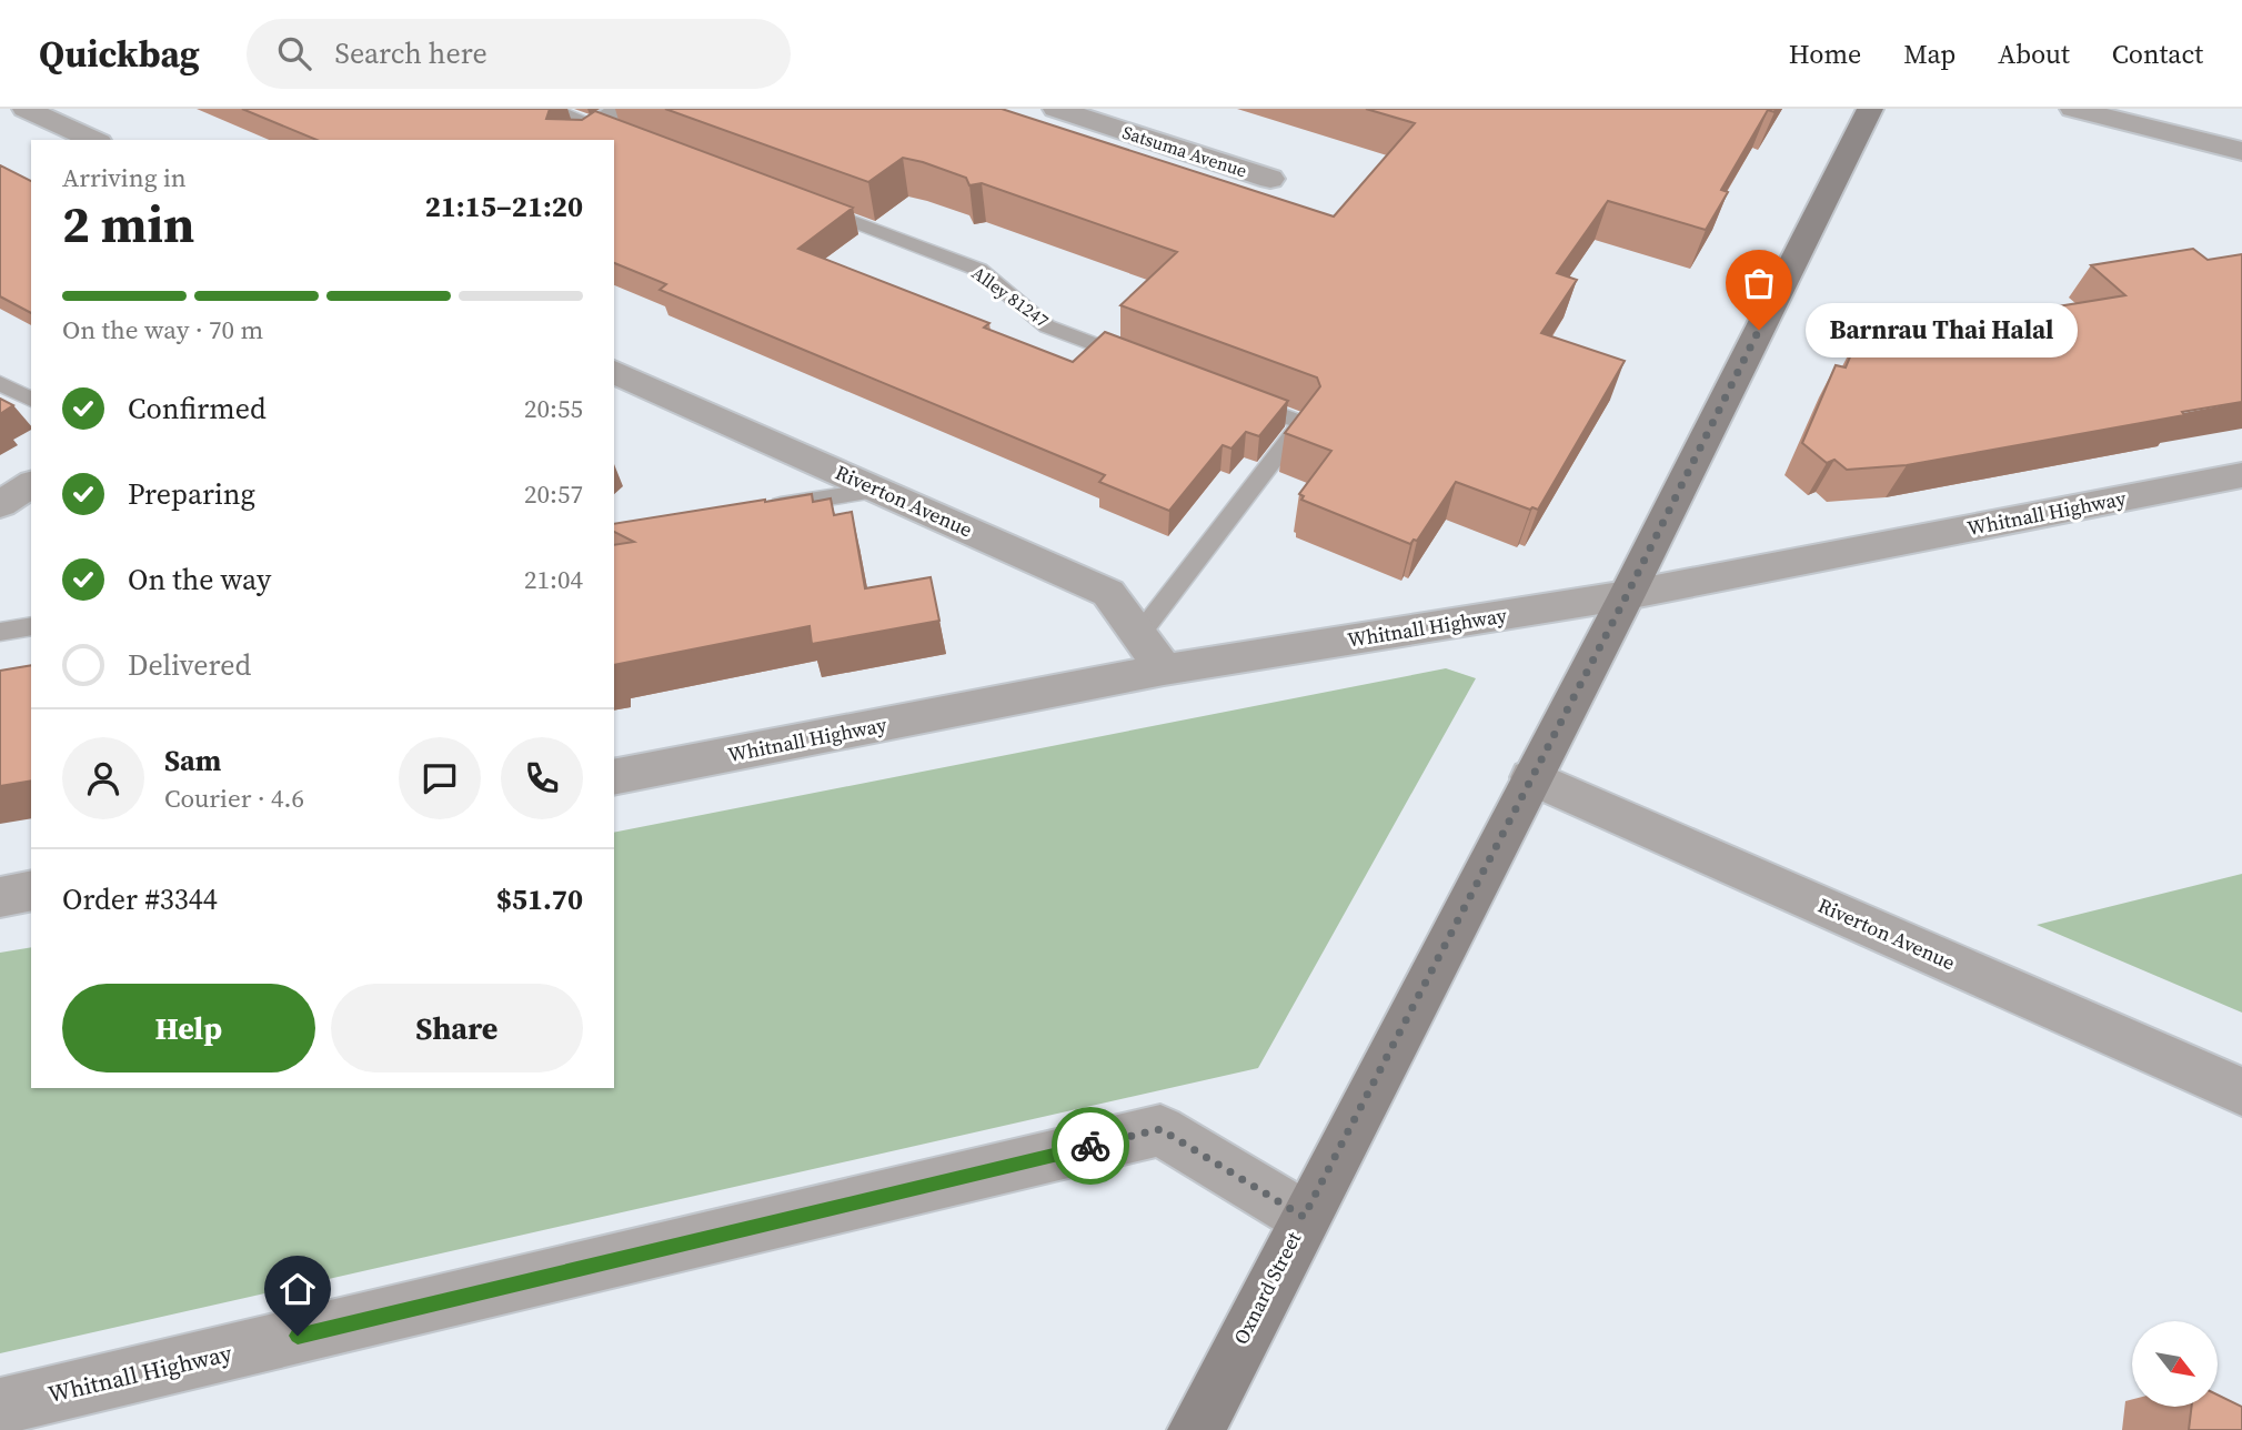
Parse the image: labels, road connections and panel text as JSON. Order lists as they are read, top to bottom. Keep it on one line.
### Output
{"streets":{"main road":["Oxnard Street"],"street":["Satsuma Avenue","Riverton Avenue","Whitnall Highway"],"lane":["Alley 81247"]},"crossings":[["Riverton Avenue","Whitnall Highway"],["Riverton Avenue","Oxnard Street"],["Whitnall Highway","Oxnard Street"]],"places":["Barnrau Thai Halal"],"north":"bottom right","page":{"header":"Quickbag","search":"Search here","nav":["Home","Map","About","Contact"],"heading":["2 min","Arriving in","21:15–21:20"],"panel":["Sam","Courier · 4.6","Order #3344","$51.70"],"bar":"On the way · 70 m","bubble":"Barnrau Thai Halal","list":[["Confirmed","20:55"],["Preparing","20:57"],["On the way","21:04"],"Delivered"],"buttons":["Help","Share"]}}
